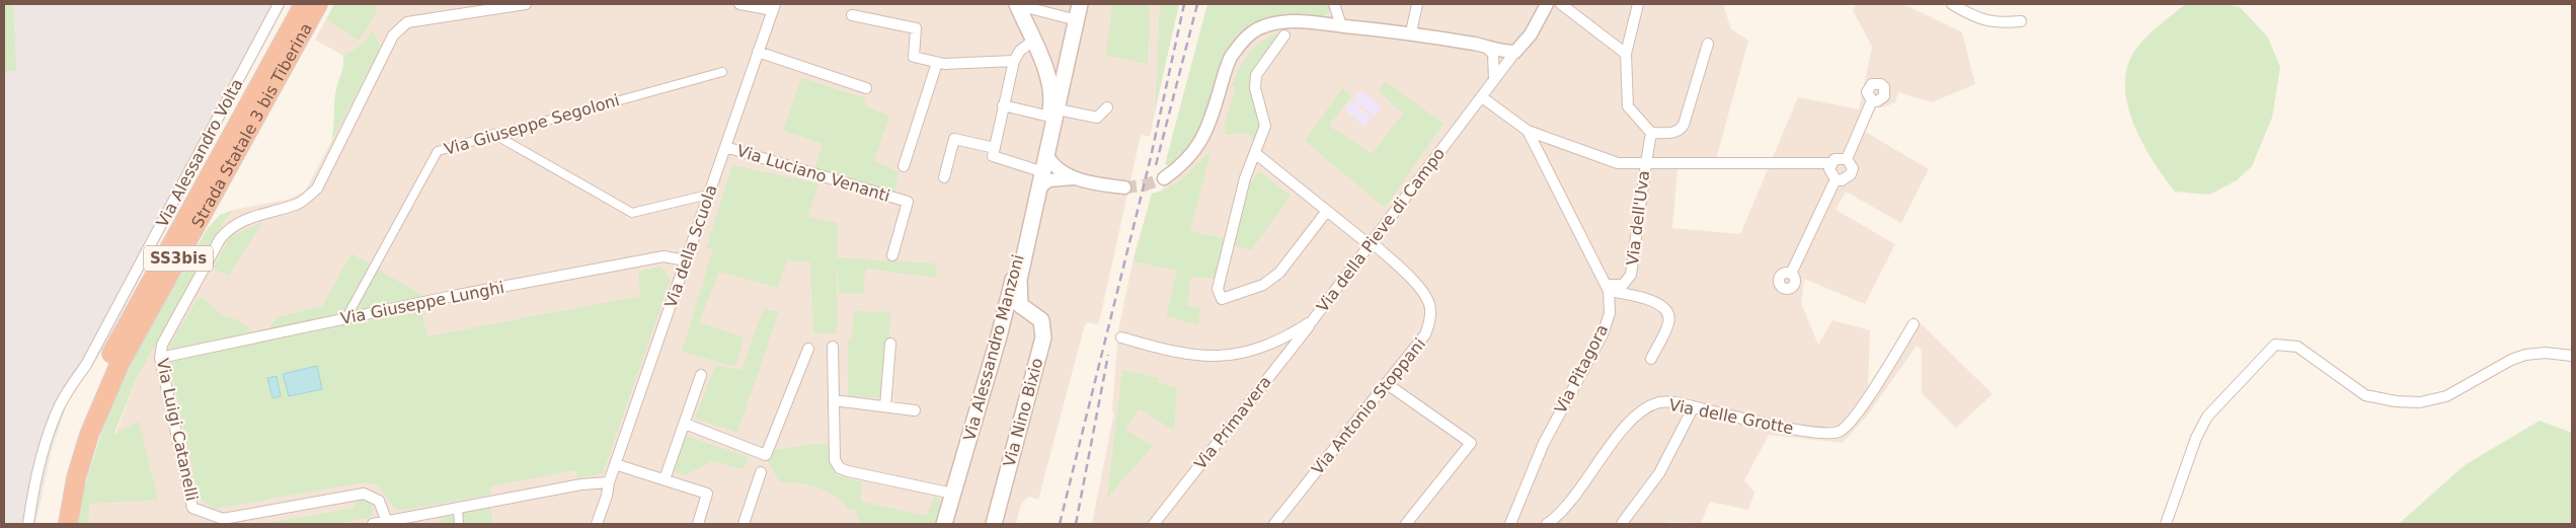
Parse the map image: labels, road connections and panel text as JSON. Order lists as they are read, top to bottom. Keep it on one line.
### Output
{"streets":{"highway":["Strada Statale 3 bis Tiberina","SS3bis"],"main road":["Via Alessandro Manzoni","Via Nino Bixio"],"street":["Via Giuseppe Segoloni","Via Alessandro Volta","Via Luciano Venanti","Via dell'Uva","Via della Pieve di Campo","Via della Scuola","Via Giuseppe Lunghi","Via Pitagora","Via Antonio Stoppani","Via delle Grotte","Via Primavera","Via Luigi Catanelli"]},"crossings":[["Via Giuseppe Segoloni","Via Giuseppe Lunghi"],["Via Luciano Venanti","Via della Scuola"],["Via dell'Uva","Via della Pieve di Campo"],["Via dell'Uva","Via Pitagora"],["Via della Pieve di Campo","Via Antonio Stoppani"],["Via della Pieve di Campo","Via Primavera"],["Via della Scuola","Via Giuseppe Lunghi"],["Via Giuseppe Lunghi","Via Luigi Catanelli"],["Via Alessandro Manzoni","Via Nino Bixio"]]}
